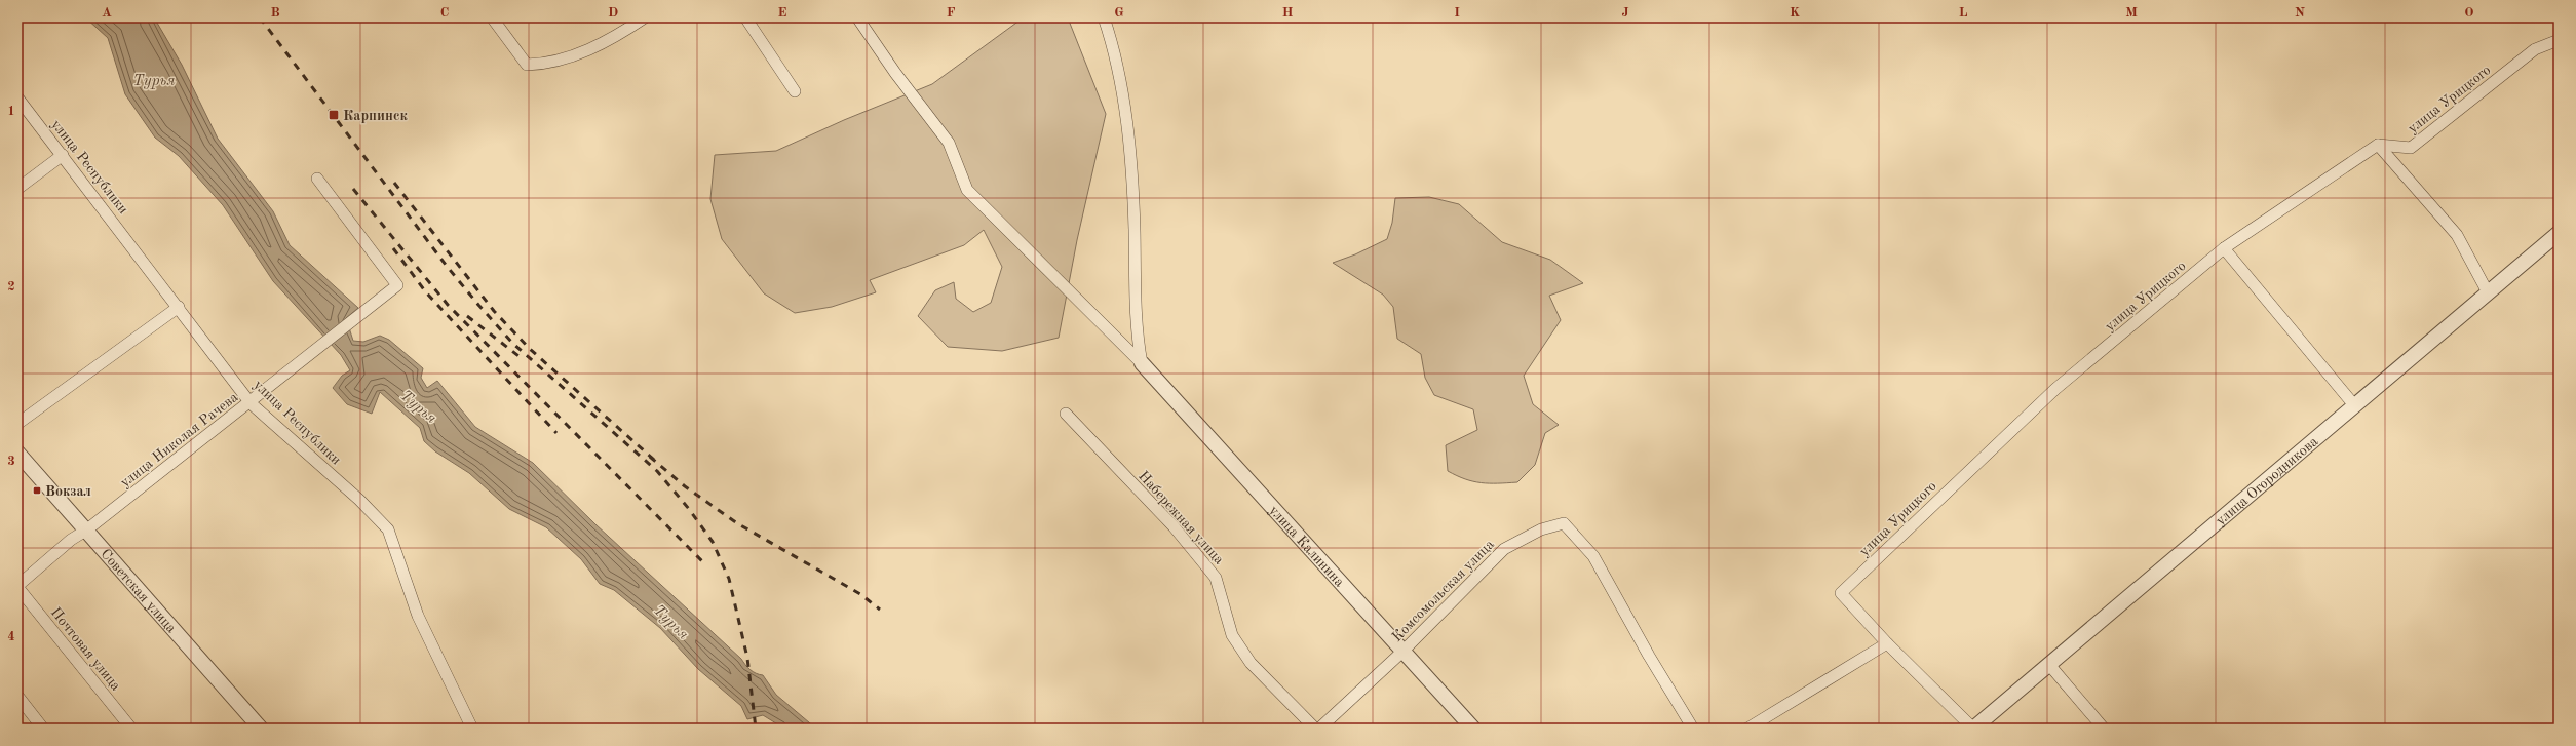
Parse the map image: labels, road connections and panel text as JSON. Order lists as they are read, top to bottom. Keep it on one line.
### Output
{"streets":{"street":["улица Урицкого","улица Республики","улица Николая Рачева","улица Огородникова","Набережная улица","улица Калинина","Советская улица","Комсомольская улица","Почтовая улица"]},"crossings":[["улица Урицкого","улица Огородникова"],["улица Республики","улица Николая Рачева"],["улица Николая Рачева","Советская улица"],["улица Николая Рачева","Почтовая улица"],["улица Калинина","Комсомольская улица"]],"water":["Турья"],"places":{"transit":["Карпинск","Вокзал"]},"grid":{"columns":["A","B","C","D","E","F","G","H","I","J","K","L","M","N","O"],"rows":["1","2","3","4"]}}
